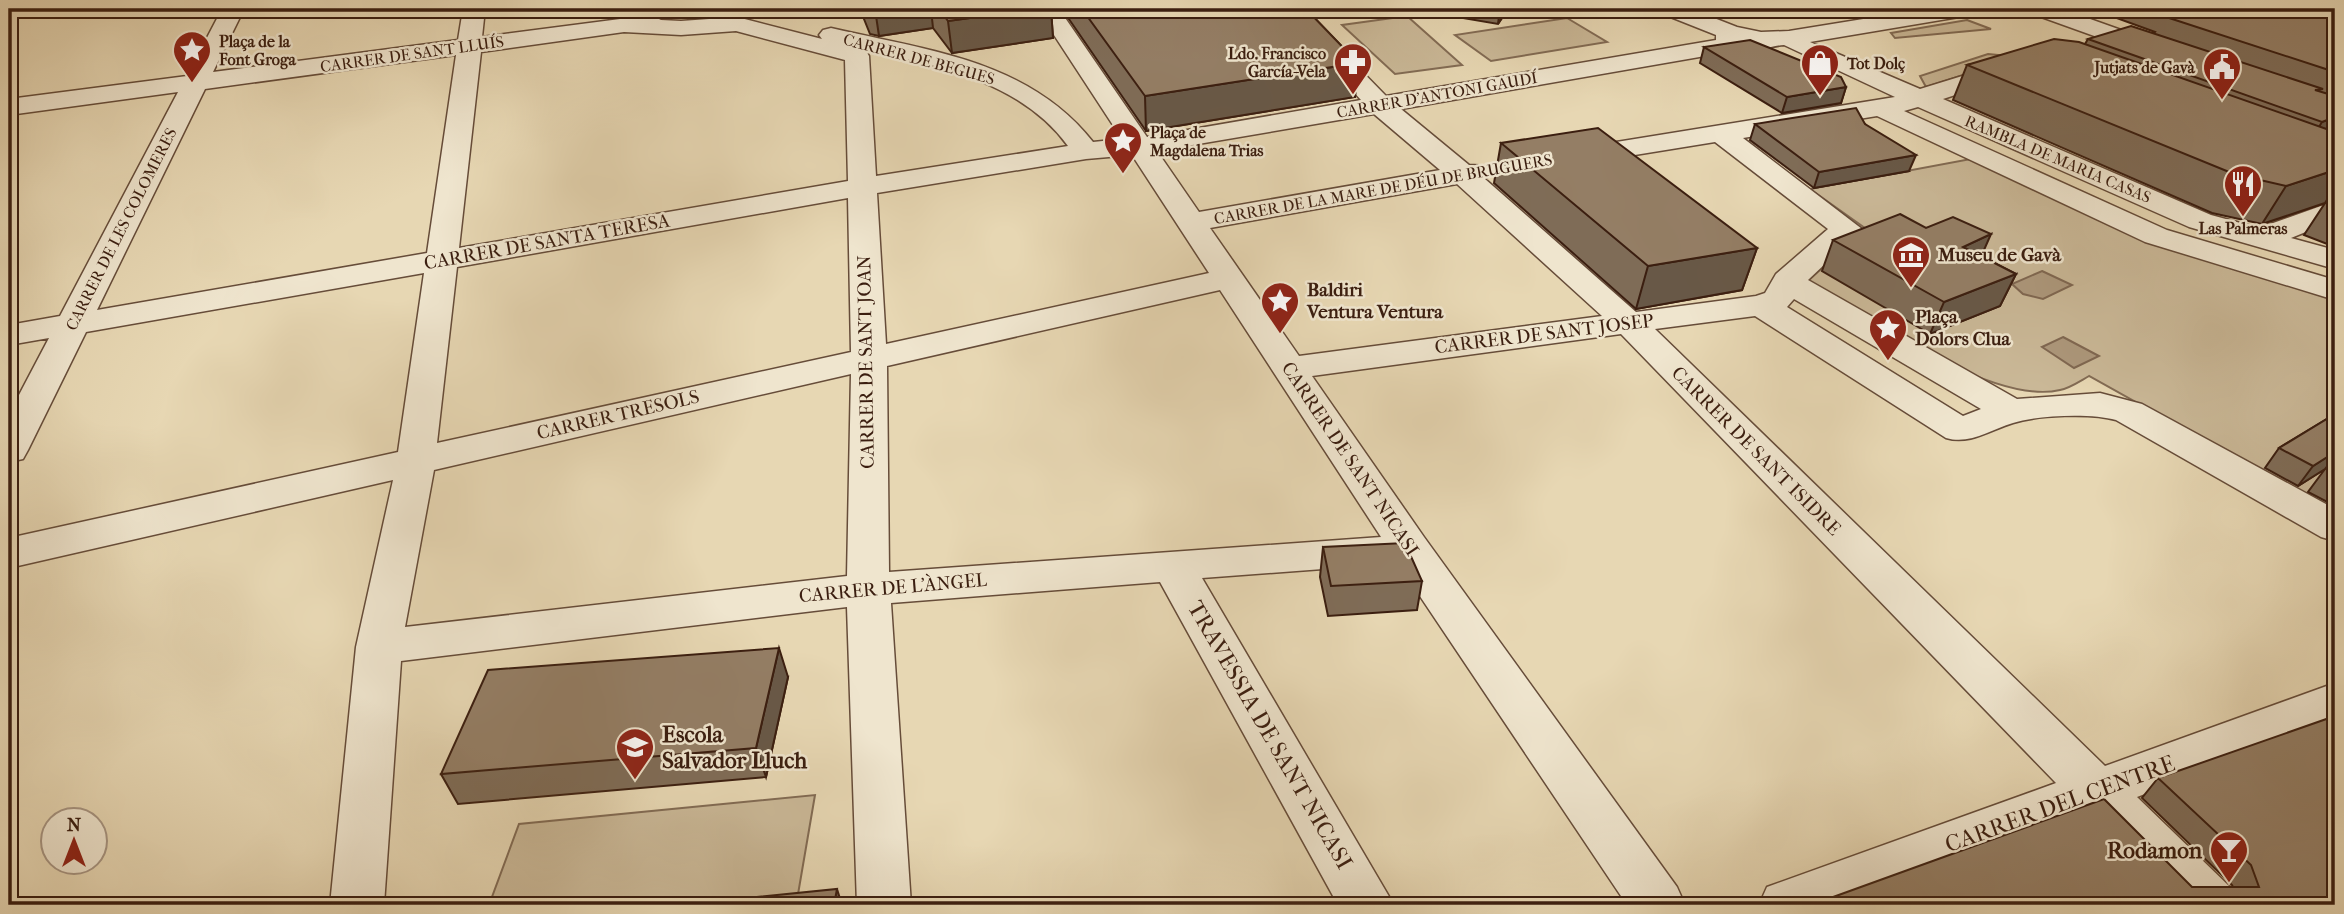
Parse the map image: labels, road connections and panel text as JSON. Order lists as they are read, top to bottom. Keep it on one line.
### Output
{"streets":{"street":["CARRER DE SANT LLUÍS","CARRER DE BEGUES","CARRER D'ANTONI GAUDÍ","RAMBLA DE MARIA CASAS","CARRER DE LA MARE DE DÉU DE BRUGUERS","CARRER DE LES COLOMERES","CARRER DE SANTA TERESA","CARRER DE SANT JOSEP","CARRER DE SANT JOAN","CARRER TRESOLS","CARRER DE SANT ISIDRE","CARRER DE SANT NICASI","CARRER DE L'ÀNGEL","TRAVESSIA DE SANT NICASI","CARRER DEL CENTRE"]},"crossings":[["CARRER DE SANT LLUÍS","CARRER DE BEGUES"],["CARRER DE SANT LLUÍS","CARRER DE LES COLOMERES"],["CARRER DE BEGUES","CARRER DE SANTA TERESA"],["CARRER DE BEGUES","CARRER DE SANT JOAN"],["CARRER D'ANTONI GAUDÍ","RAMBLA DE MARIA CASAS"],["CARRER D'ANTONI GAUDÍ","CARRER DE SANT ISIDRE"],["CARRER D'ANTONI GAUDÍ","CARRER DE SANT NICASI"],["RAMBLA DE MARIA CASAS","CARRER DE LA MARE DE DÉU DE BRUGUERS"],["CARRER DE LA MARE DE DÉU DE BRUGUERS","CARRER DE SANT ISIDRE"],["CARRER DE LA MARE DE DÉU DE BRUGUERS","CARRER DE SANT NICASI"],["CARRER DE LES COLOMERES","CARRER DE SANTA TERESA"],["CARRER DE SANTA TERESA","CARRER DE SANT JOAN"],["CARRER DE SANT JOSEP","CARRER DE SANT ISIDRE"],["CARRER DE SANT JOSEP","CARRER DE SANT NICASI"],["CARRER DE SANT JOAN","CARRER TRESOLS"],["CARRER DE SANT JOAN","CARRER DE L'ÀNGEL"],["CARRER TRESOLS","CARRER DE SANT NICASI"],["CARRER DE SANT ISIDRE","CARRER DEL CENTRE"],["CARRER DE SANT NICASI","CARRER DE L'ÀNGEL"],["CARRER DE L'ÀNGEL","TRAVESSIA DE SANT NICASI"]],"places":{"place":["Plaça de la Font Groga","Plaça de Magdalena Trias","Baldiri Ventura Ventura","Plaça Dolors Clua"],"pharmacy":["Ldo. Francisco García-Vela"],"shop":["Tot Dolç"],"public building":["Jutjats de Gavà"],"restaurant":["Las Palmeras"],"museum":["Museu de Gavà"],"school or university":["Escola Salvador Lluch"],"bar":["Rodamon"]},"north":"top"}
